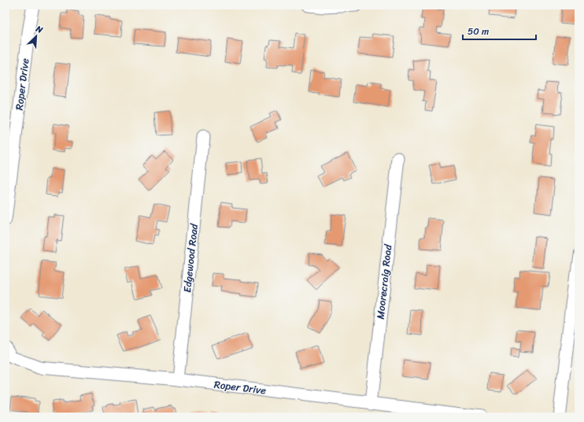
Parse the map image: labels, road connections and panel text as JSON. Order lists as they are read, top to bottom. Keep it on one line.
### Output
{"streets":{"street":["Roper Drive","Edgewood Road","Moorecraig Road"]},"crossings":[["Roper Drive","Edgewood Road"],["Roper Drive","Moorecraig Road"]],"scale_bar":"50 m","north":"top right"}
